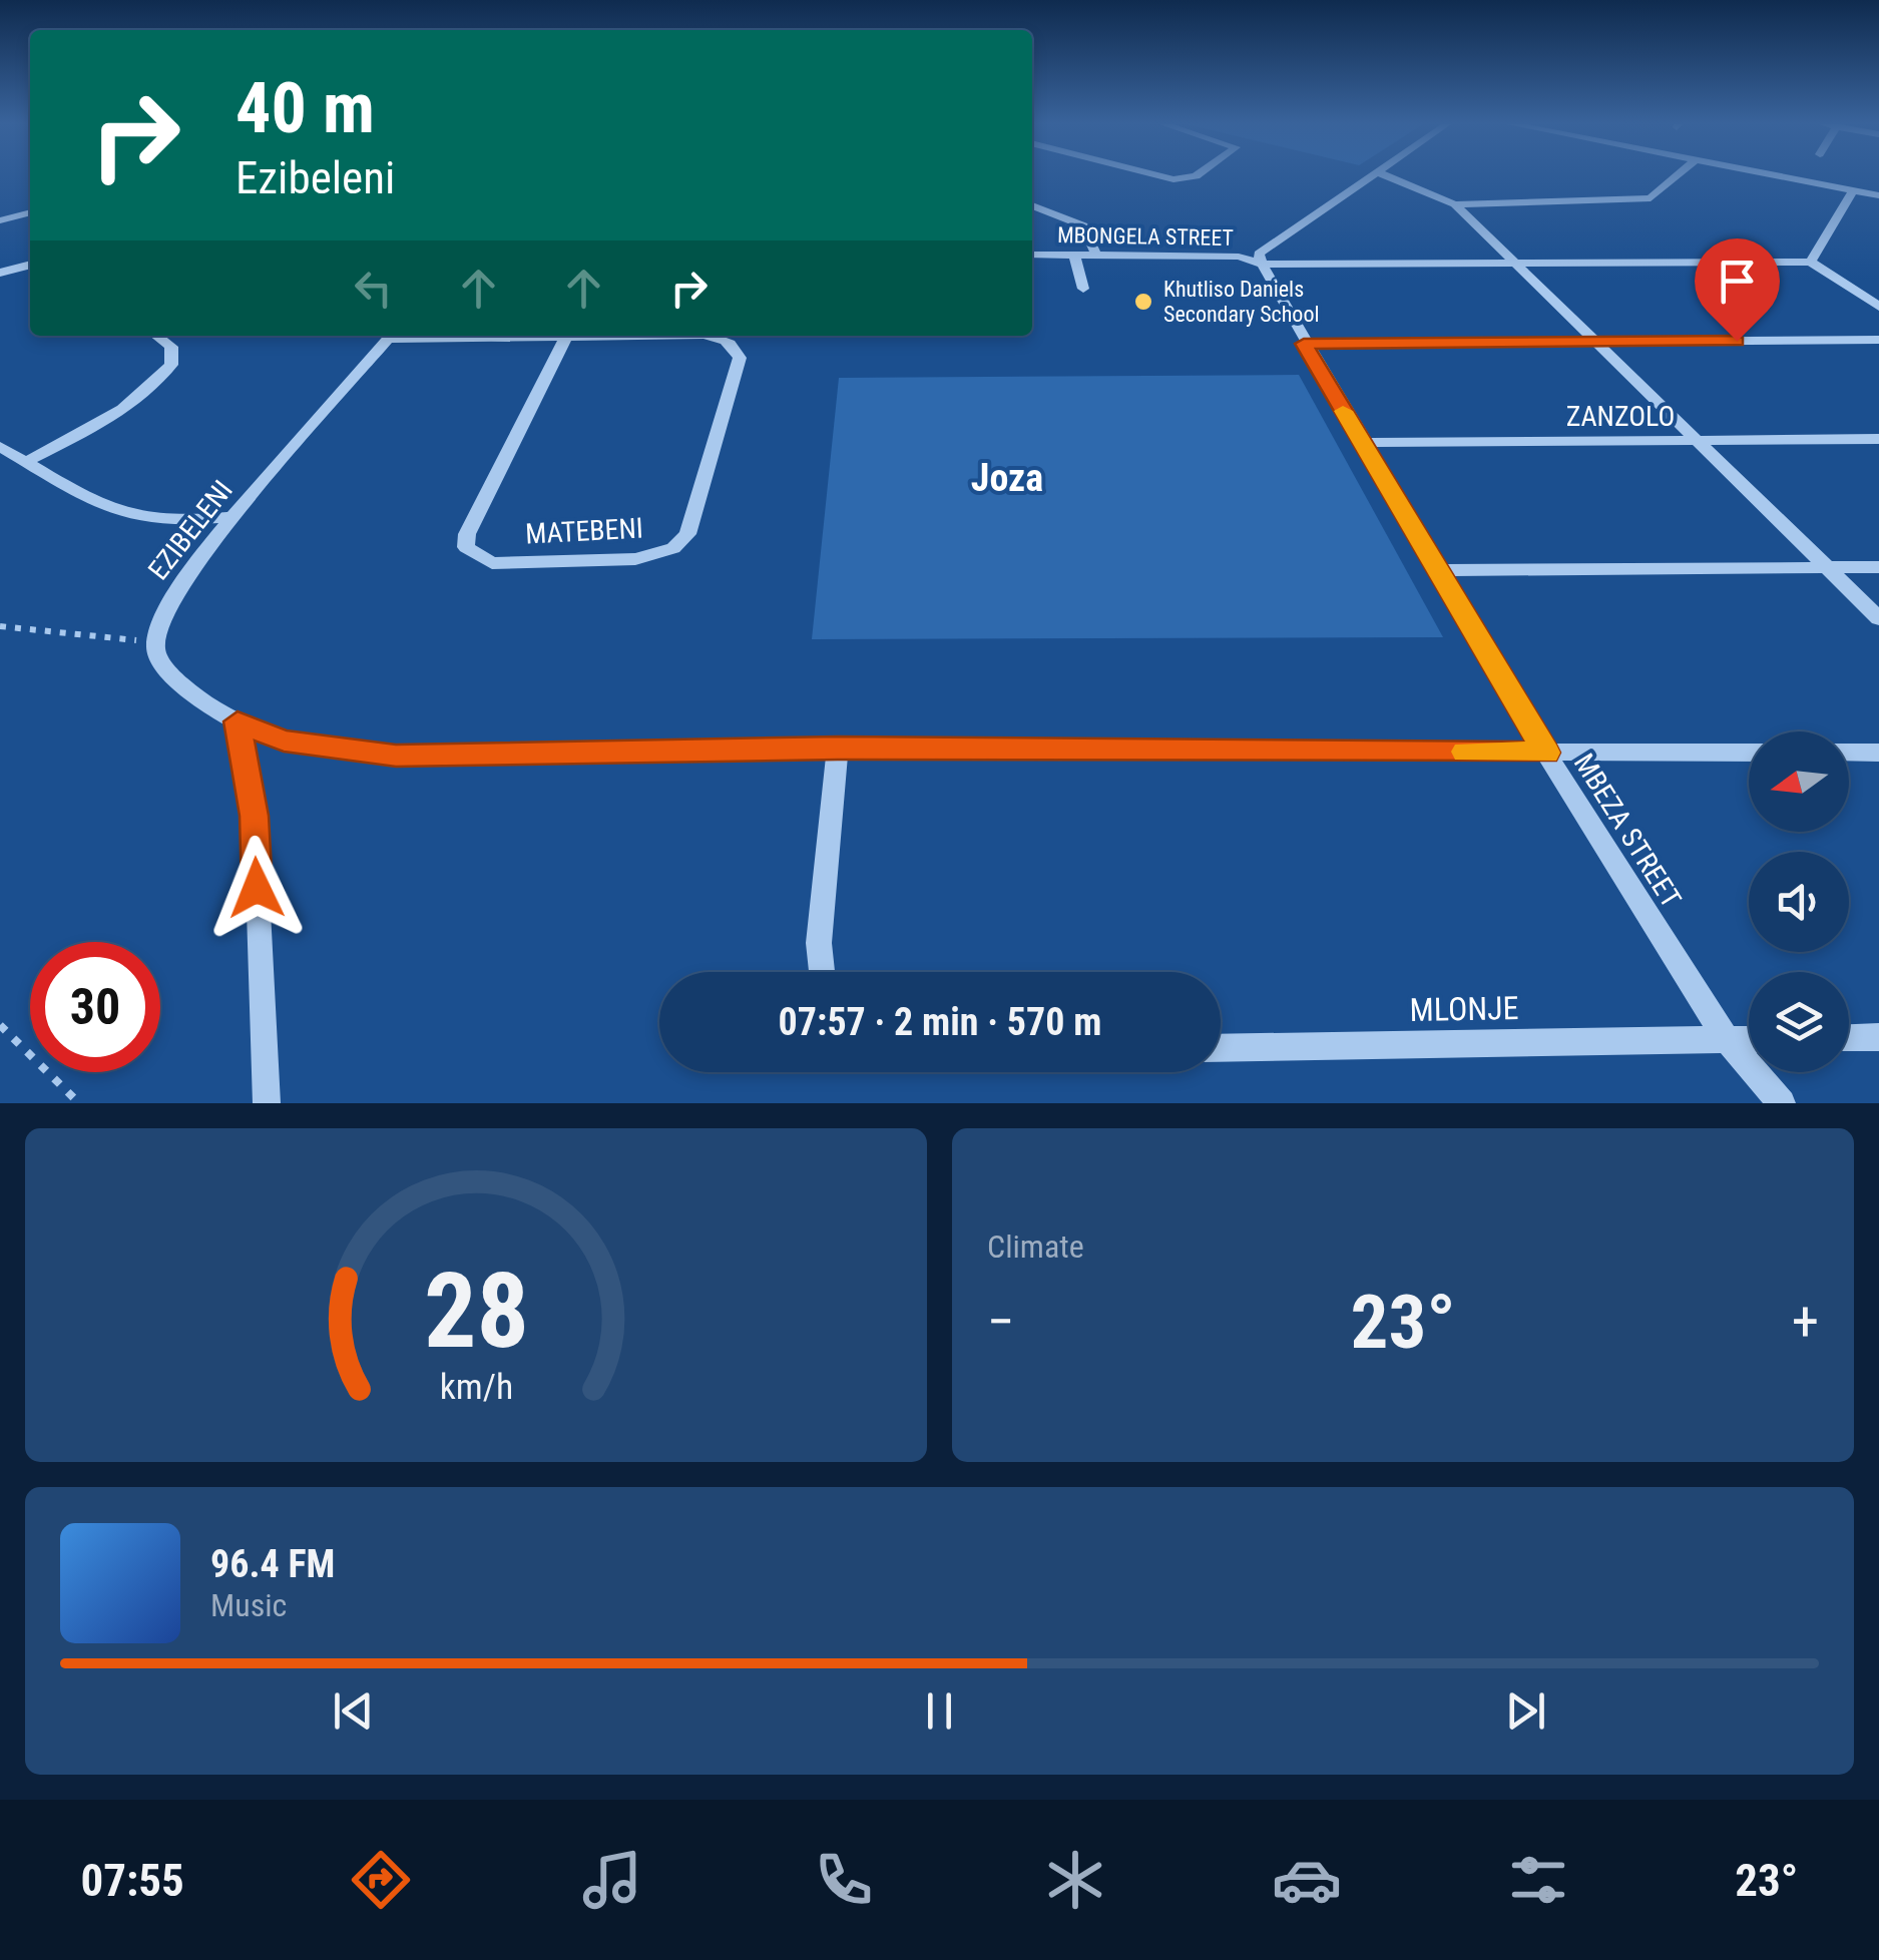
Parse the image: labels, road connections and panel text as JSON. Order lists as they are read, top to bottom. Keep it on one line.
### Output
{"streets":{"street":["MBONGELA STREET","ZANZOLO","EZIBELENI","MATEBENI","MBEZA STREET","MLONJE"]},"crossings":[["MBONGELA STREET","MBEZA STREET"],["ZANZOLO","MBEZA STREET"],["MBEZA STREET","MLONJE"]],"districts":["Joza"],"places":["Khutliso Daniels Secondary School"],"north":"left","page":{"turn":["40 m","Ezibeleni"],"limit":"30","trip":"07:57 · 2 min · 570 m","tile":"Climate","heat":["−","23°","+"],"song":["96.4 FM","Music"],"tabs":["07:55","23°"],"gauge":["28","km/h"]}}
